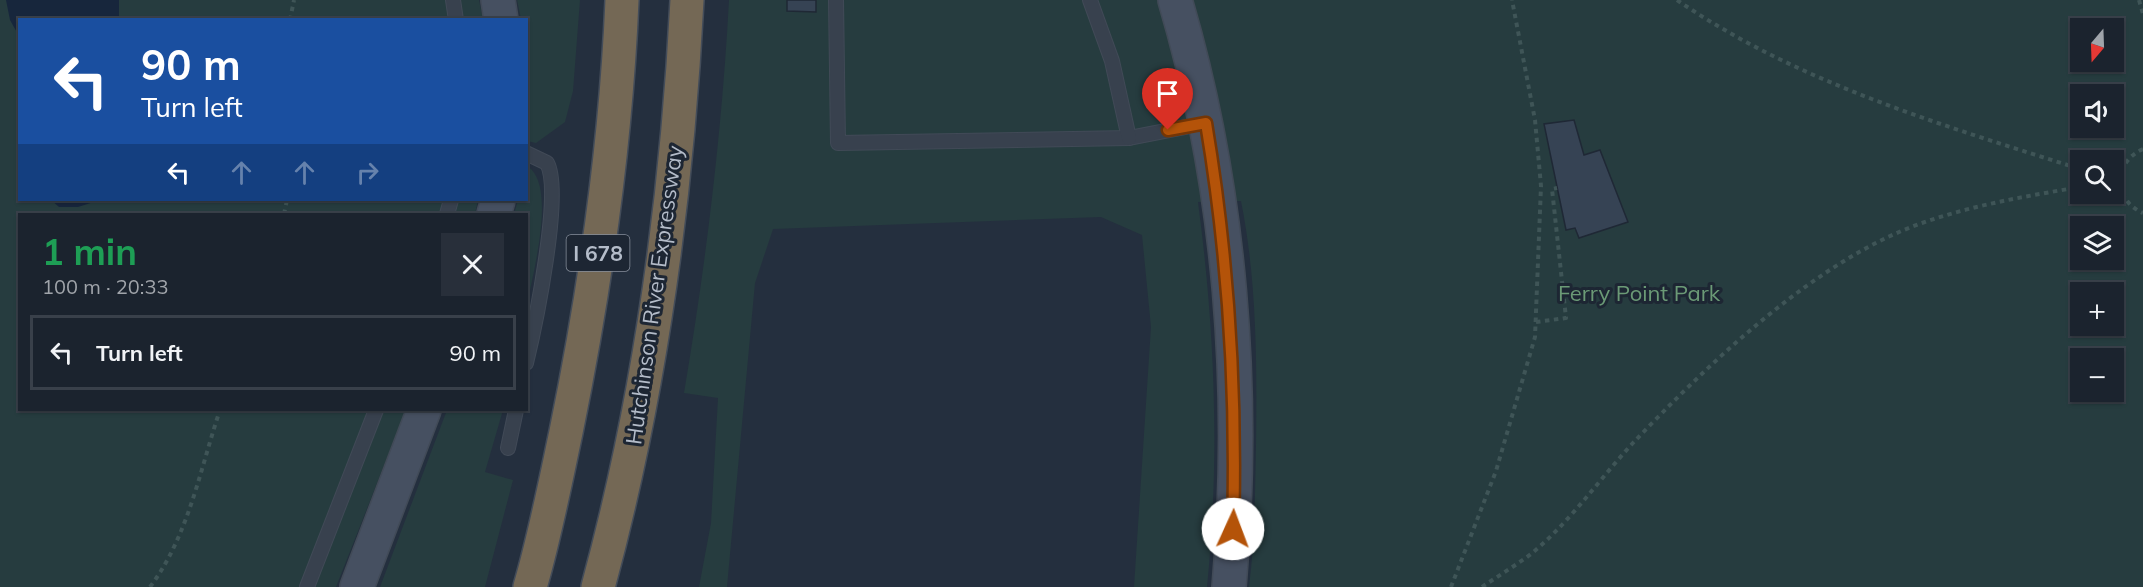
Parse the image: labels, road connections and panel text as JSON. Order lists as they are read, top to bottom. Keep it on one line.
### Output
{"streets":{"highway":["I 678","Hutchinson River Expressway"]},"parks":["Ferry Point Park"],"north":"bottom","page":{"map_buttons":["+","−"],"turn":["90 m","Turn left"],"heading":["1 min","100 m · 20:33"],"list":[{"name":"Turn left","value":"90 m"}]}}
